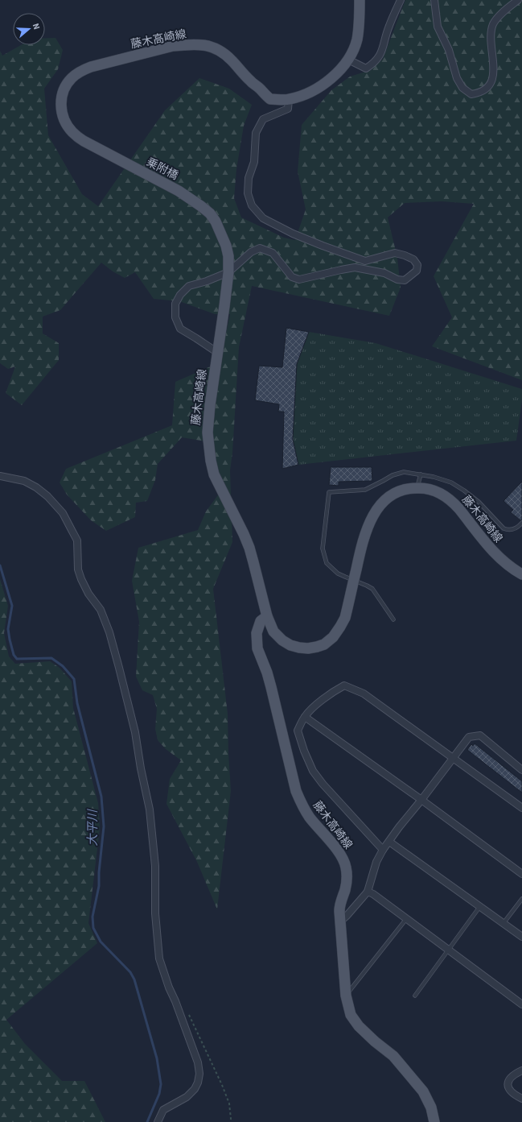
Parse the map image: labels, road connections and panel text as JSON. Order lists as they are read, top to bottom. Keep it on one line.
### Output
{"streets":{"main road":["藤木高崎線","乗附橋"]},"crossings":[["藤木高崎線","乗附橋"]],"water":["大平川"],"north":"right"}
